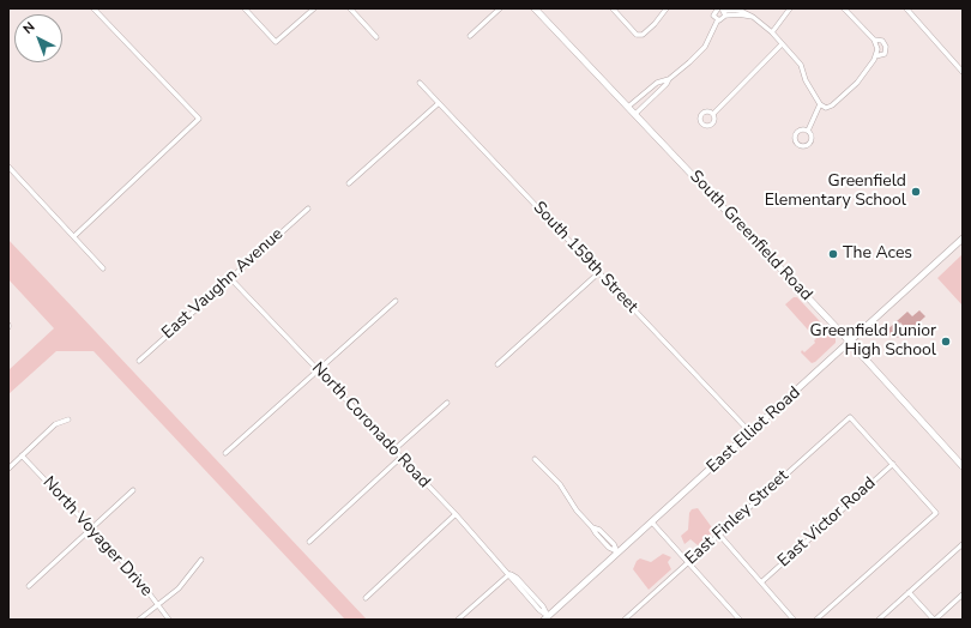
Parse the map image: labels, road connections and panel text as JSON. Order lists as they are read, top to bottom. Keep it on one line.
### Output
{"streets":{"main road":["South Greenfield Road","East Elliot Road"],"street":["South 159th Street","East Vaughn Avenue","North Coronado Road","East Finley Street","East Victor Road","North Voyager Drive"]},"crossings":[["South Greenfield Road","East Elliot Road"],["South 159th Street","East Elliot Road"],["East Vaughn Avenue","North Coronado Road"],["North Coronado Road","East Elliot Road"],["East Finley Street","East Victor Road"]],"places":["Greenfield Elementary School","The Aces","Greenfield Junior High School"],"north":"top left"}
